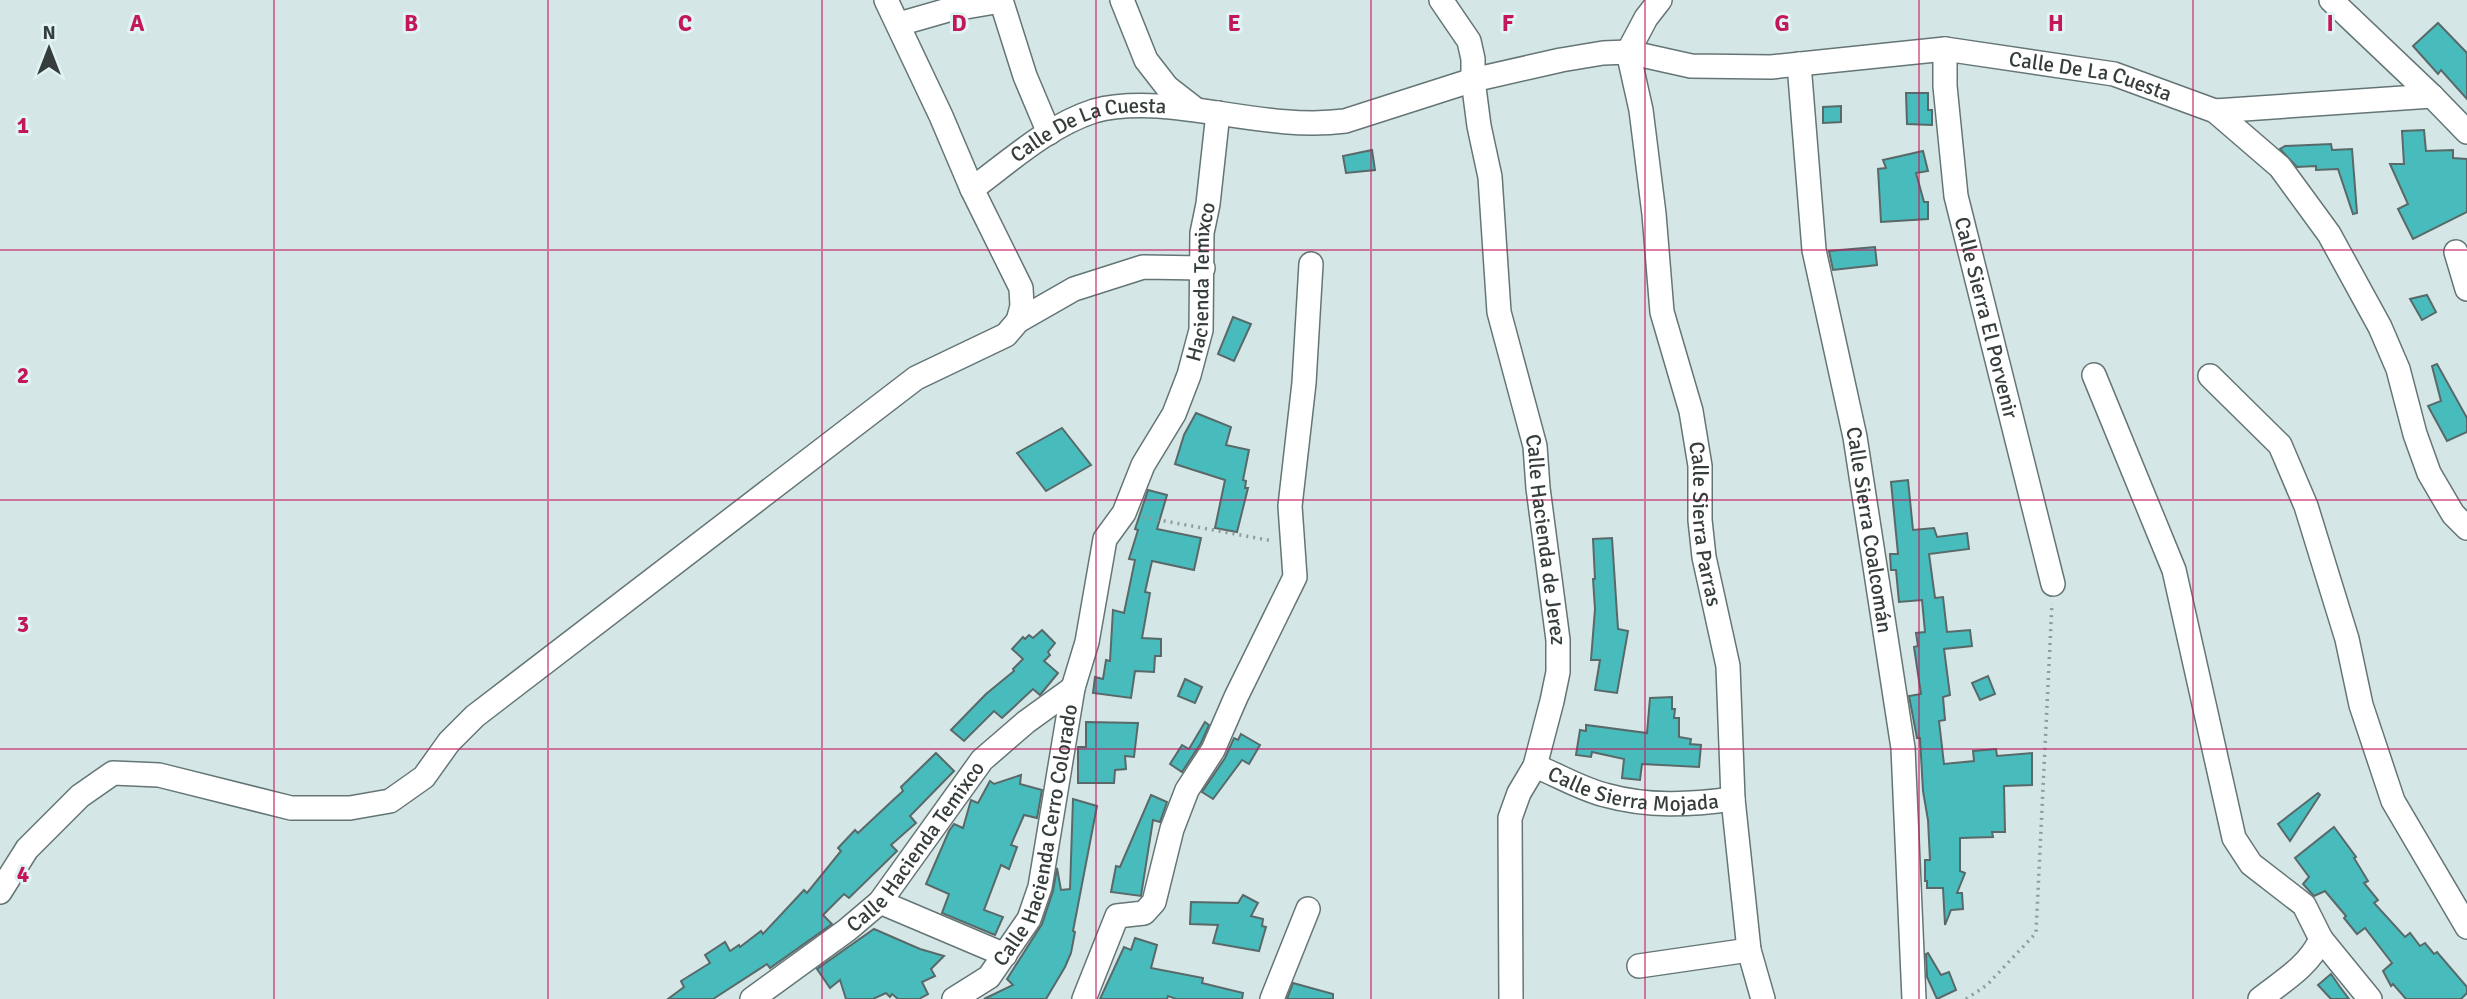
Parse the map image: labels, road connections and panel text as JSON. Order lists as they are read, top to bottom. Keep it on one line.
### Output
{"streets":{"street":["Calle De La Cuesta","Hacienda Temixco","Calle Sierra El Porvenir","Calle Sierra Parras","Calle Sierra Coalcomán","Calle Hacienda de Jerez","Calle Sierra Mojada","Calle Hacienda Cerro Colorado","Calle Hacienda Temixco"]},"crossings":[["Calle De La Cuesta","Hacienda Temixco"],["Calle De La Cuesta","Calle Sierra El Porvenir"],["Calle De La Cuesta","Calle Sierra Parras"],["Calle De La Cuesta","Calle Sierra Coalcomán"],["Calle De La Cuesta","Calle Hacienda de Jerez"],["Hacienda Temixco","Calle Hacienda Cerro Colorado"],["Hacienda Temixco","Calle Hacienda Temixco"],["Calle Sierra Parras","Calle Sierra Mojada"],["Calle Hacienda de Jerez","Calle Sierra Mojada"],["Calle Hacienda Cerro Colorado","Calle Hacienda Temixco"]],"north":"top","grid":{"columns":["A","B","C","D","E","F","G","H","I"],"rows":["1","2","3","4"]}}
